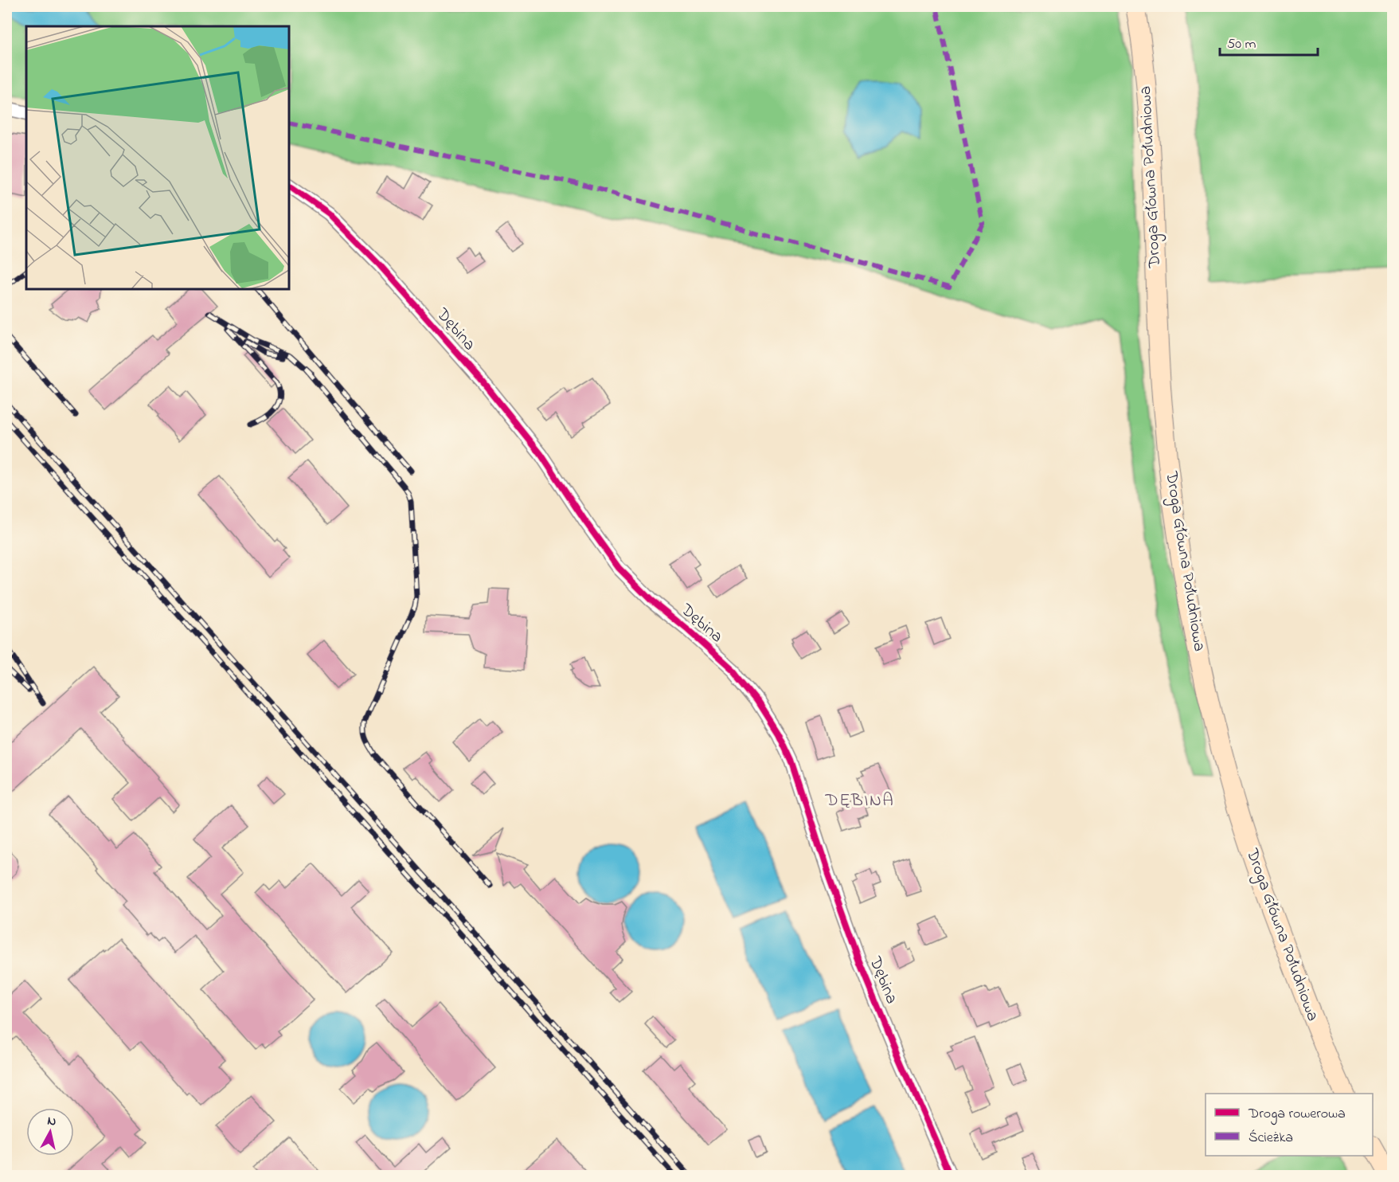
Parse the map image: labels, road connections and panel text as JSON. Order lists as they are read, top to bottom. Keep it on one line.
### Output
{"streets":{"main road":["Droga Główna Południowa"],"street":["Dębina"]},"districts":["DĘBINA"],"legend":["Droga rowerowa","Ścieżka"],"scale_bar":"50 m","north":"top"}
